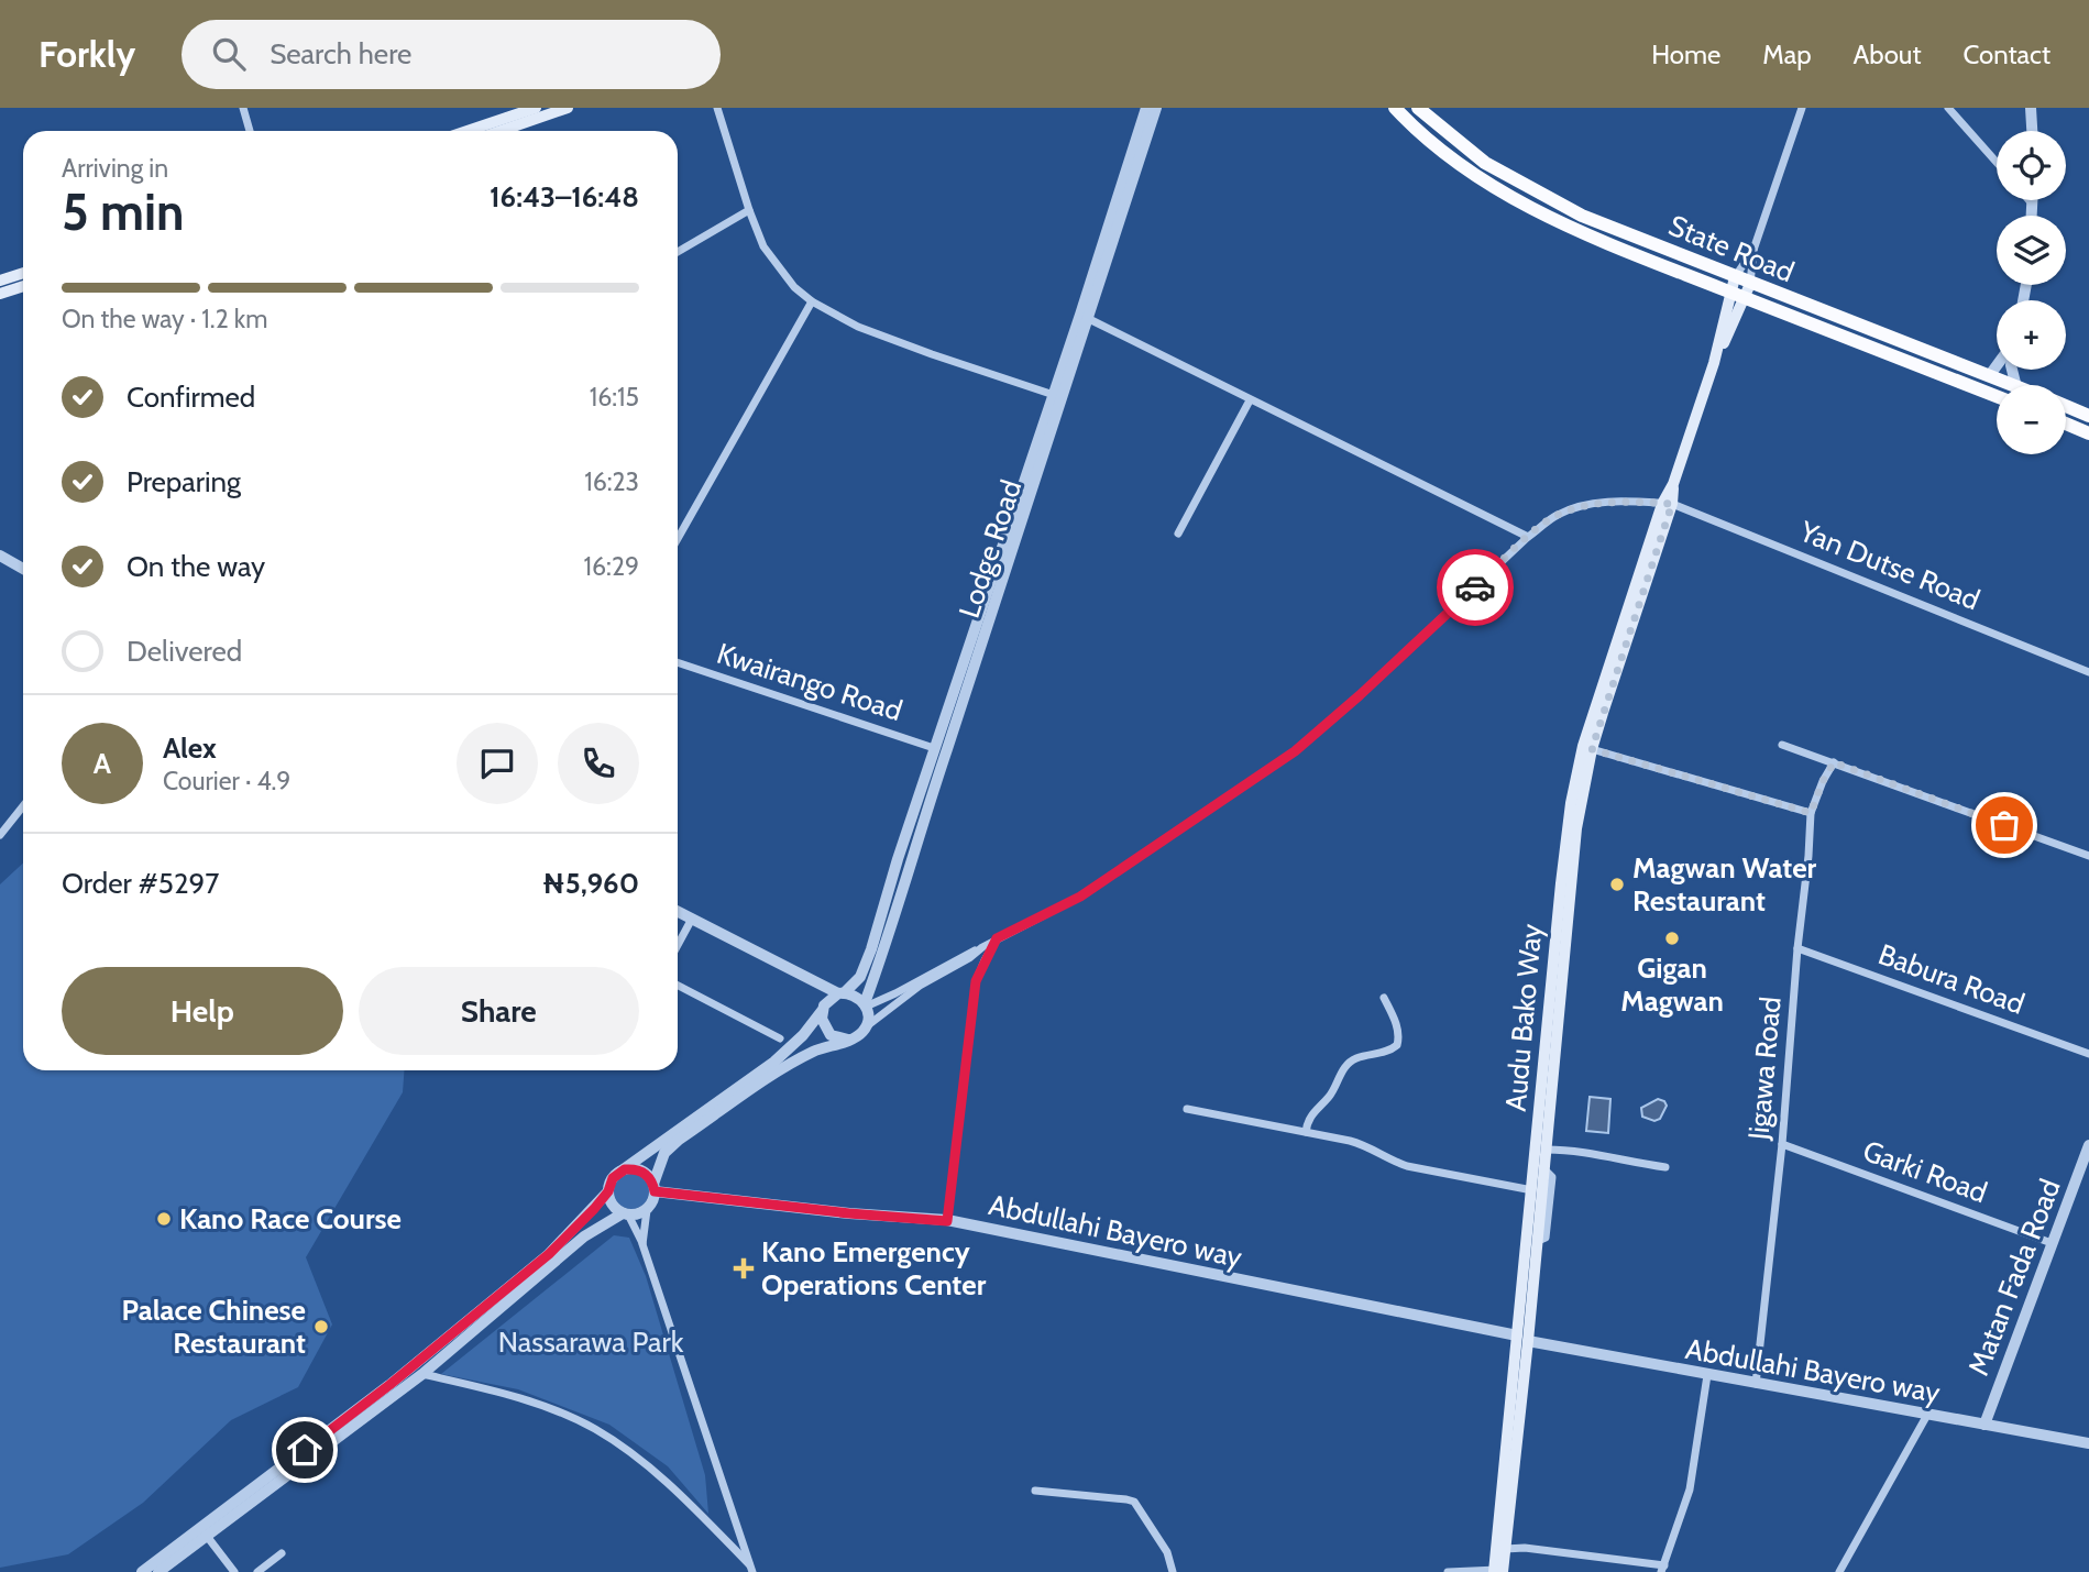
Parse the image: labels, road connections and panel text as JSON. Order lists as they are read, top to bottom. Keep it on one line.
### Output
{"streets":{"main road":["State Road","Audu Bako Way"],"street":["Lodge Road","Yan Dutse Road","Kwairango Road","Babura Road","Jigawa Road","Garki Road","Abdullahi Bayero way","Matan Fada Road"]},"crossings":[["State Road","Audu Bako Way"],["Lodge Road","Kwairango Road"],["Yan Dutse Road","Audu Bako Way"],["Babura Road","Jigawa Road"],["Audu Bako Way","Abdullahi Bayero way"],["Jigawa Road","Garki Road"],["Jigawa Road","Abdullahi Bayero way"],["Garki Road","Matan Fada Road"],["Abdullahi Bayero way","Matan Fada Road"]],"parks":["Nassarawa Park"],"places":{"other":["Magwan Water Restaurant","Gigan Magwan","Kano Race Course","Palace Chinese Restaurant"],"health":["Kano Emergency Operations Center"]},"page":{"header":"Forkly","search":"Search here","nav":["Home","Map","About","Contact"],"map_buttons":["+","−"],"heading":["5 min","Arriving in","16:43–16:48"],"panel":["Alex","Courier · 4.9","Order #5297","₦5,960"],"bar":"On the way · 1.2 km","list":[["Confirmed","16:15"],["Preparing","16:23"],["On the way","16:29"],"Delivered"],"round":"A","buttons":["Help","Share"]}}
